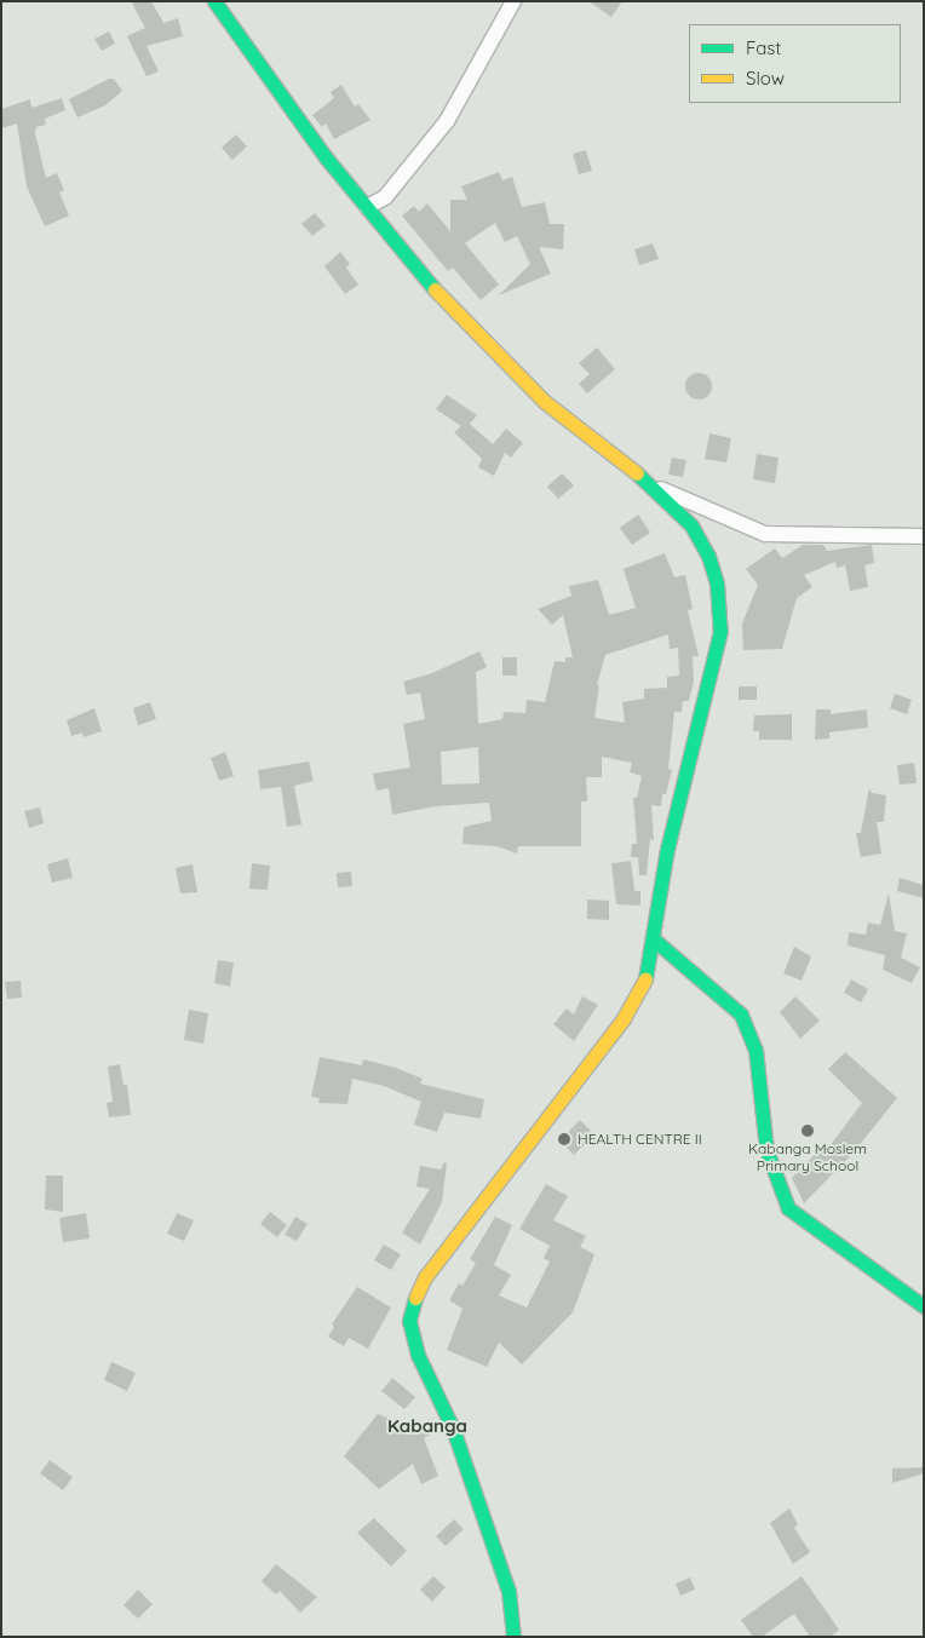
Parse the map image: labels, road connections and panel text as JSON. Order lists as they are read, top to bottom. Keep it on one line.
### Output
{"districts":["Kabanga"],"places":["Kabanga Moslem Primary School","HEALTH CENTRE II"],"legend":["Fast","Slow"]}
